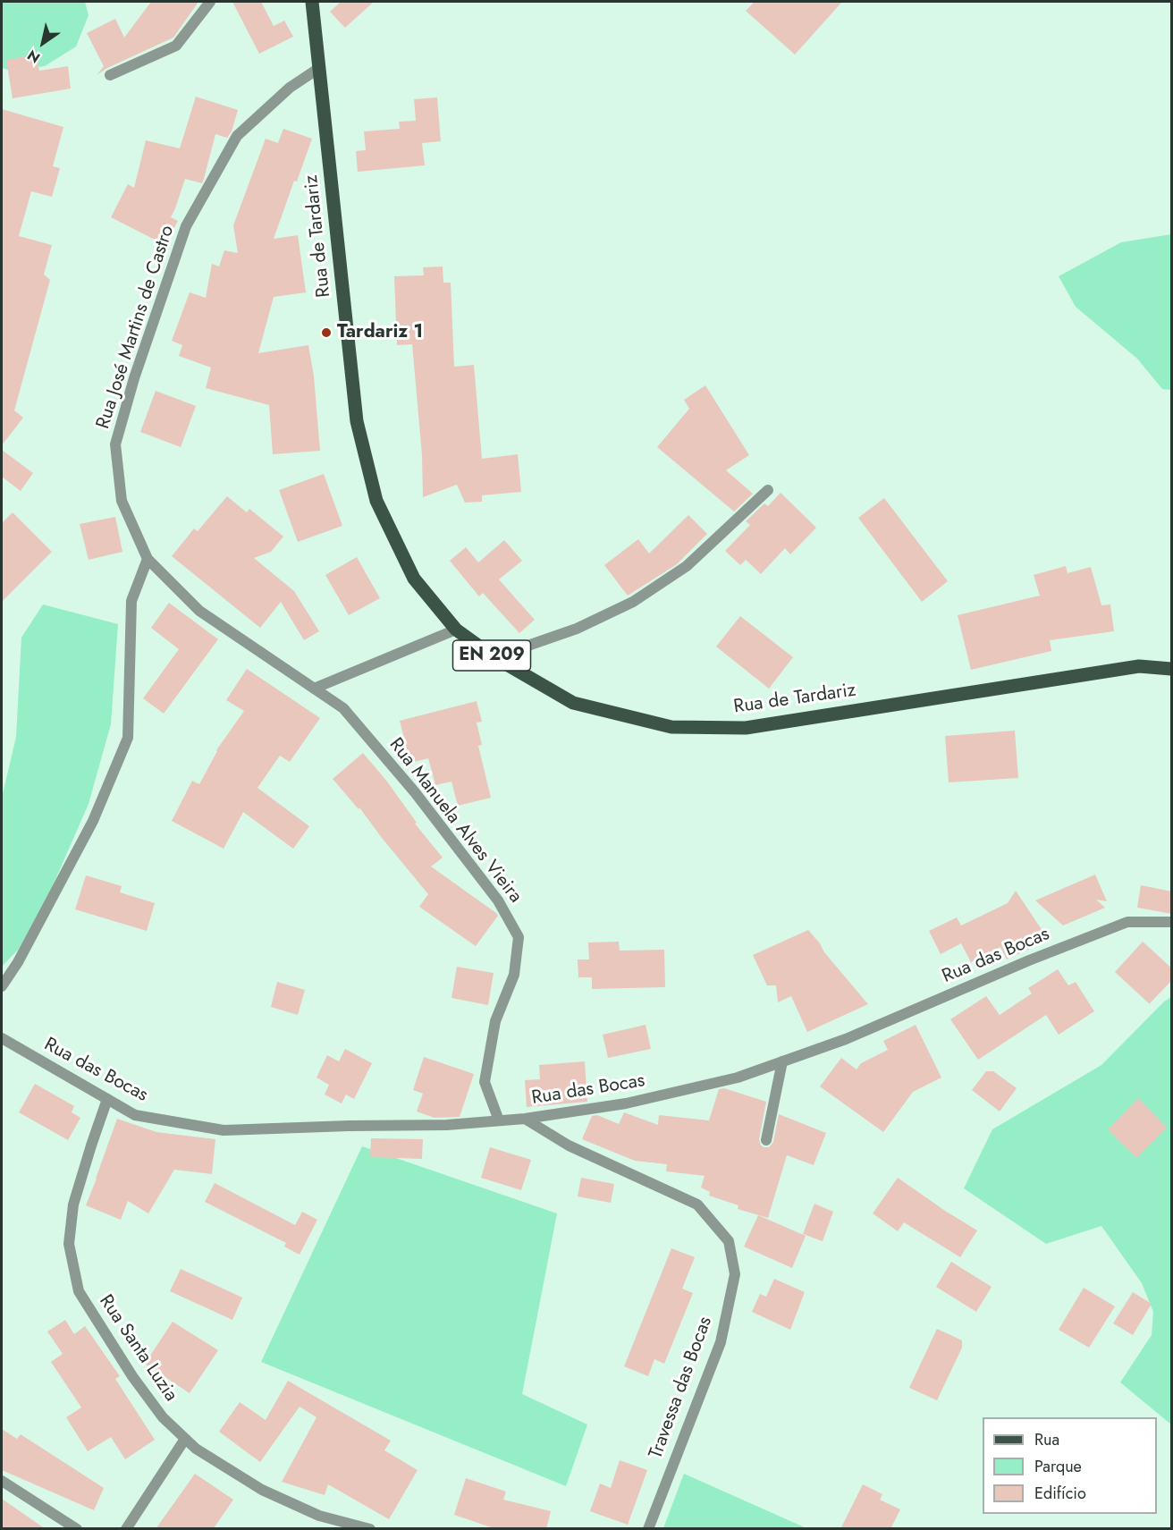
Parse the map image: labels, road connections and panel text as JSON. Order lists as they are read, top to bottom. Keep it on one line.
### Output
{"streets":{"main road":["Rua de Tardariz","EN 209"],"street":["Rua José Martins de Castro","Rua Manuela Alves Vieira","Rua das Bocas","Rua Santa Luzia","Travessa das Bocas"]},"crossings":[["Rua de Tardariz","Rua José Martins de Castro"],["Rua José Martins de Castro","Rua Manuela Alves Vieira"],["Rua Manuela Alves Vieira","Rua das Bocas"],["Rua das Bocas","Rua Santa Luzia"],["Rua das Bocas","Travessa das Bocas"]],"places":["Tardariz 1"],"legend":["Rua","Parque","Edifício"],"north":"bottom left"}
